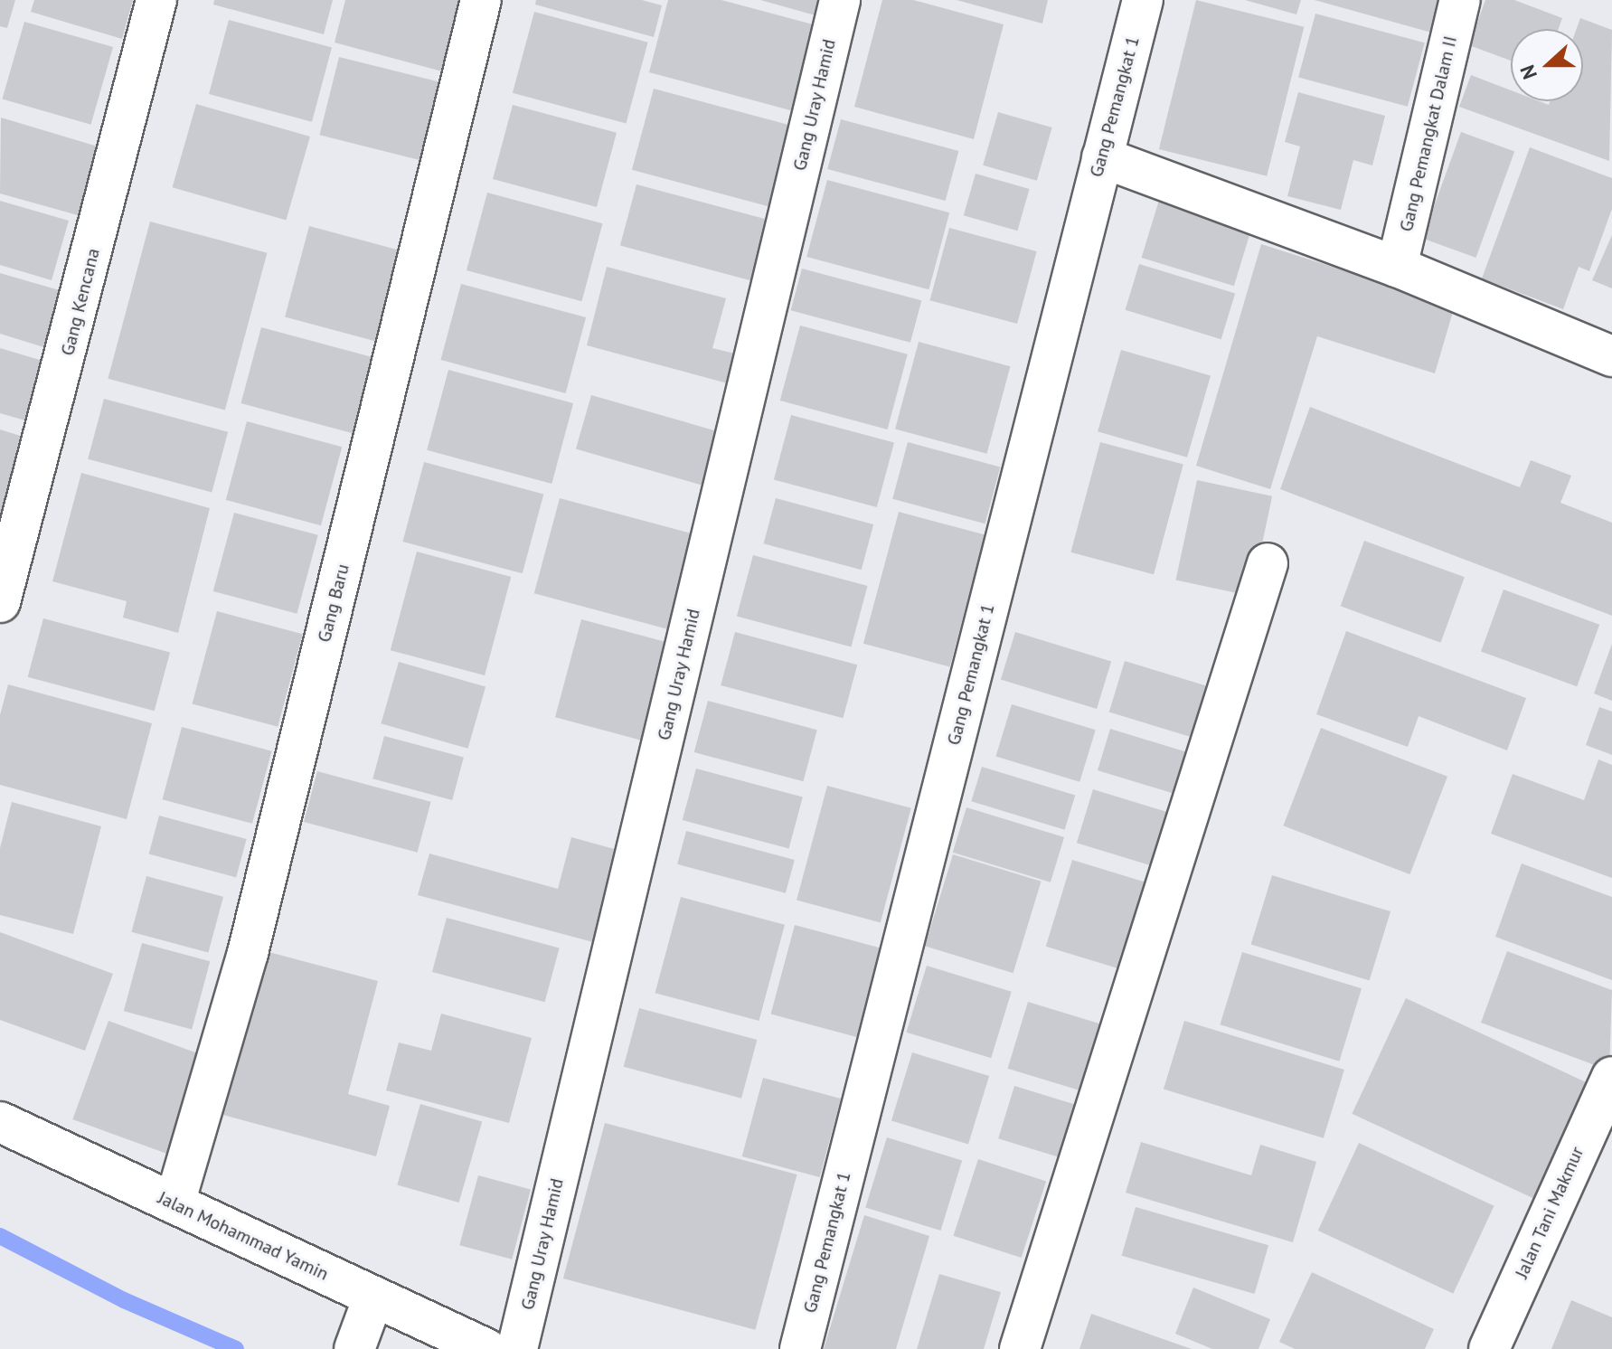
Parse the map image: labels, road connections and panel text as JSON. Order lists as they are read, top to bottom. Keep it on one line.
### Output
{"streets":{"street":["Gang Uray Hamid","Gang Pemangkat 1","Gang Pemangkat Dalam II","Gang Kencana","Gang Baru","Jalan Tani Makmur","Jalan Mohammad Yamin"]},"crossings":[["Gang Baru","Jalan Mohammad Yamin"]],"north":"left"}
